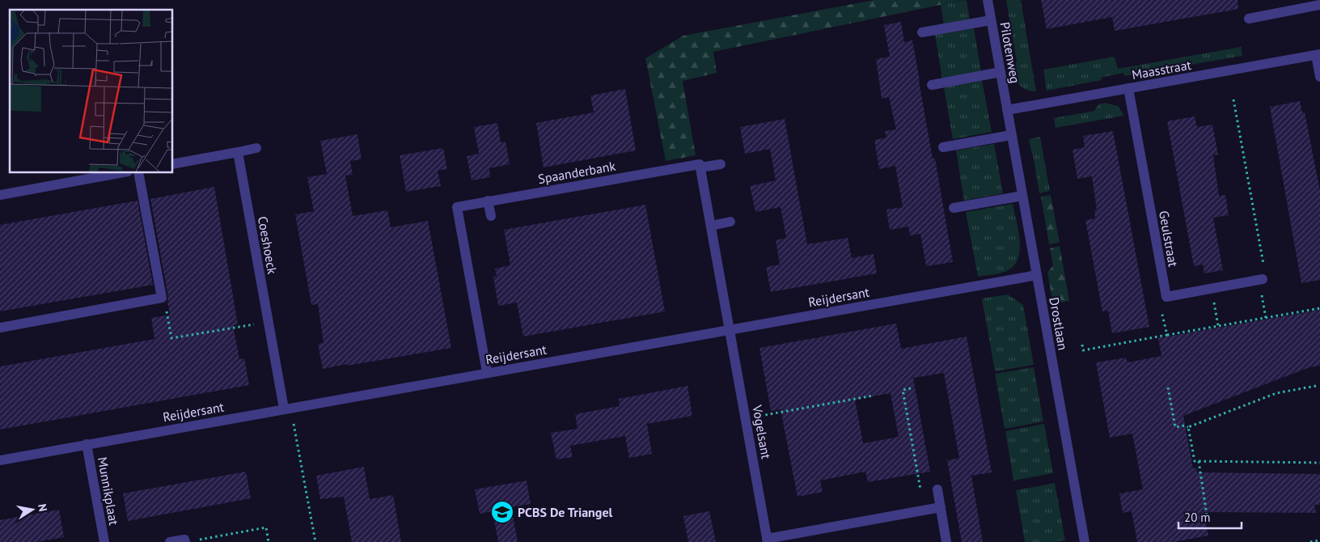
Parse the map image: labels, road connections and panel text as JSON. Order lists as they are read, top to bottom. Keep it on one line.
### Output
{"streets":{"street":["Pilotenweg","Maasstraat","Spaanderbank","Geulstraat","Coeshoeck","Reijdersant","Drostlaan","Vogelsant","Munnikplaat"]},"crossings":[["Pilotenweg","Maasstraat"],["Pilotenweg","Drostlaan"],["Maasstraat","Geulstraat"],["Maasstraat","Drostlaan"],["Spaanderbank","Reijdersant"],["Coeshoeck","Reijdersant"],["Reijdersant","Drostlaan"],["Reijdersant","Vogelsant"],["Reijdersant","Munnikplaat"]],"places":{"school or university":["PCBS De Triangel"]},"scale_bar":"20 m","north":"right"}
